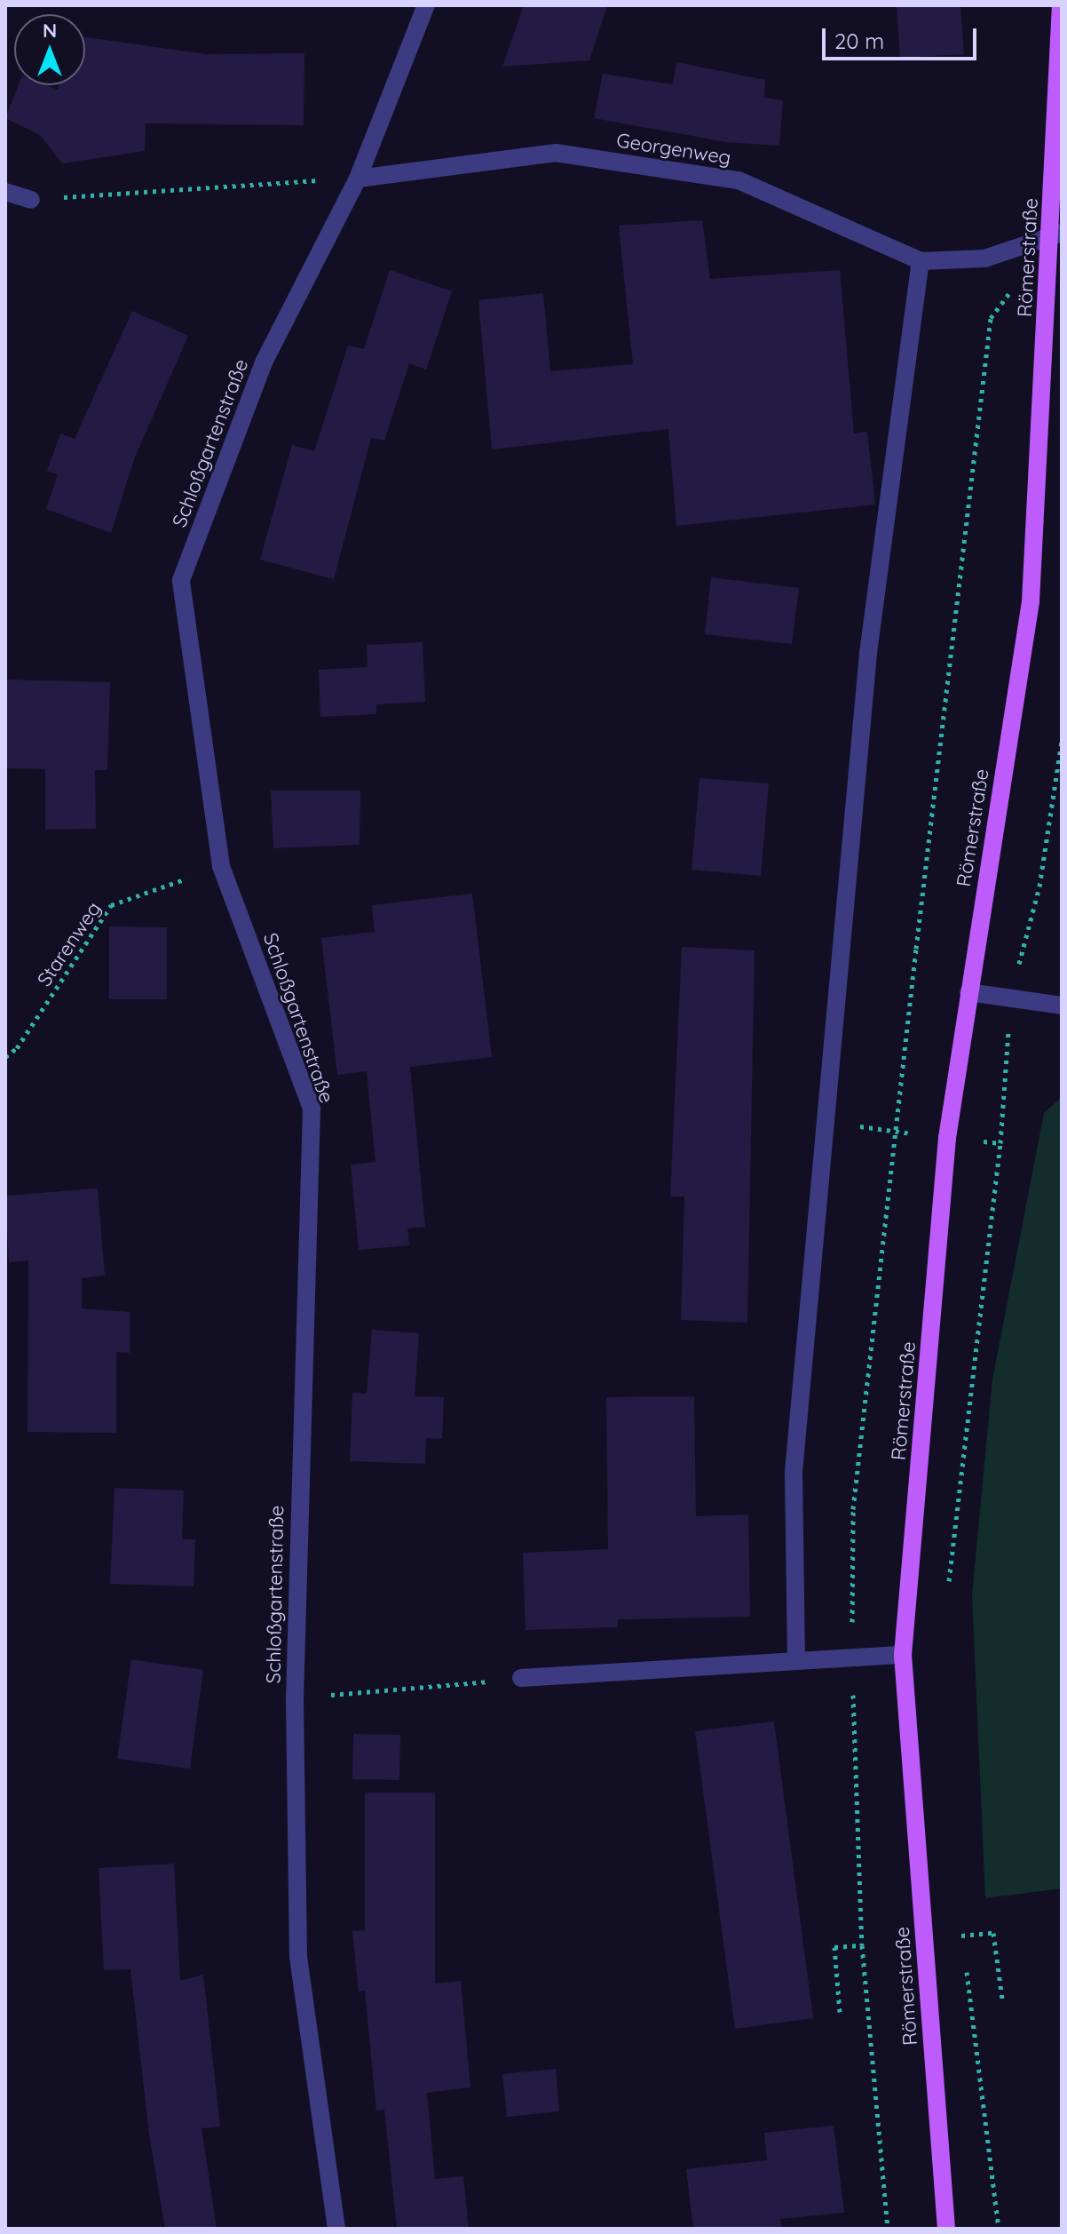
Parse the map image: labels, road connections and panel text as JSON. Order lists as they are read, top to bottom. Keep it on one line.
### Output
{"streets":{"main road":["Römerstraße"],"street":["Georgenweg","Schloßgartenstraße"],"path":["Starenweg"]},"crossings":[["Georgenweg","Römerstraße"],["Georgenweg","Schloßgartenstraße"]],"scale_bar":"20 m","north":"top"}
